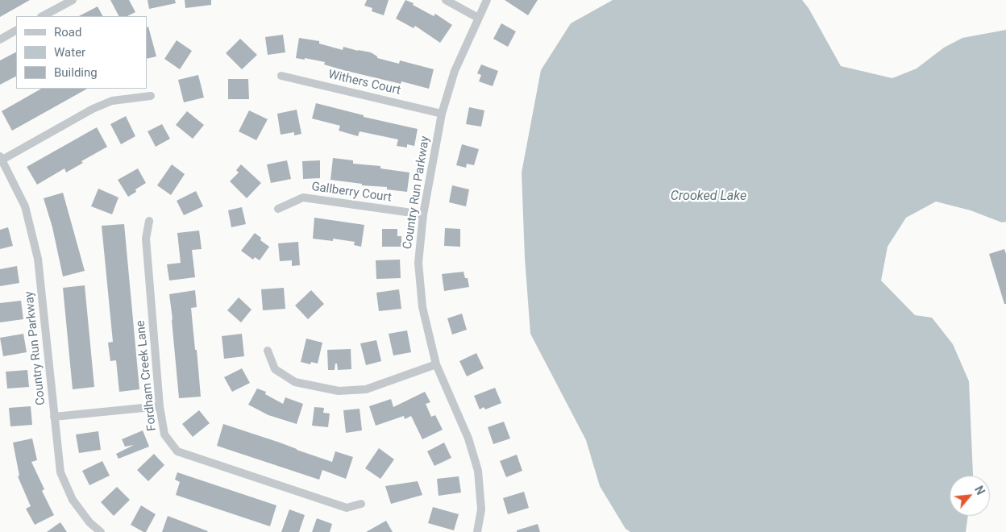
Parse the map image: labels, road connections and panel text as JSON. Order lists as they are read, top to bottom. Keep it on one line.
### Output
{"streets":{"street":["Withers Court","Gallberry Court","Country Run Parkway","Fordham Creek Lane"]},"crossings":[["Withers Court","Country Run Parkway"],["Gallberry Court","Country Run Parkway"]],"water":["Crooked Lake"],"legend":["Road","Water","Building"],"north":"top right"}
